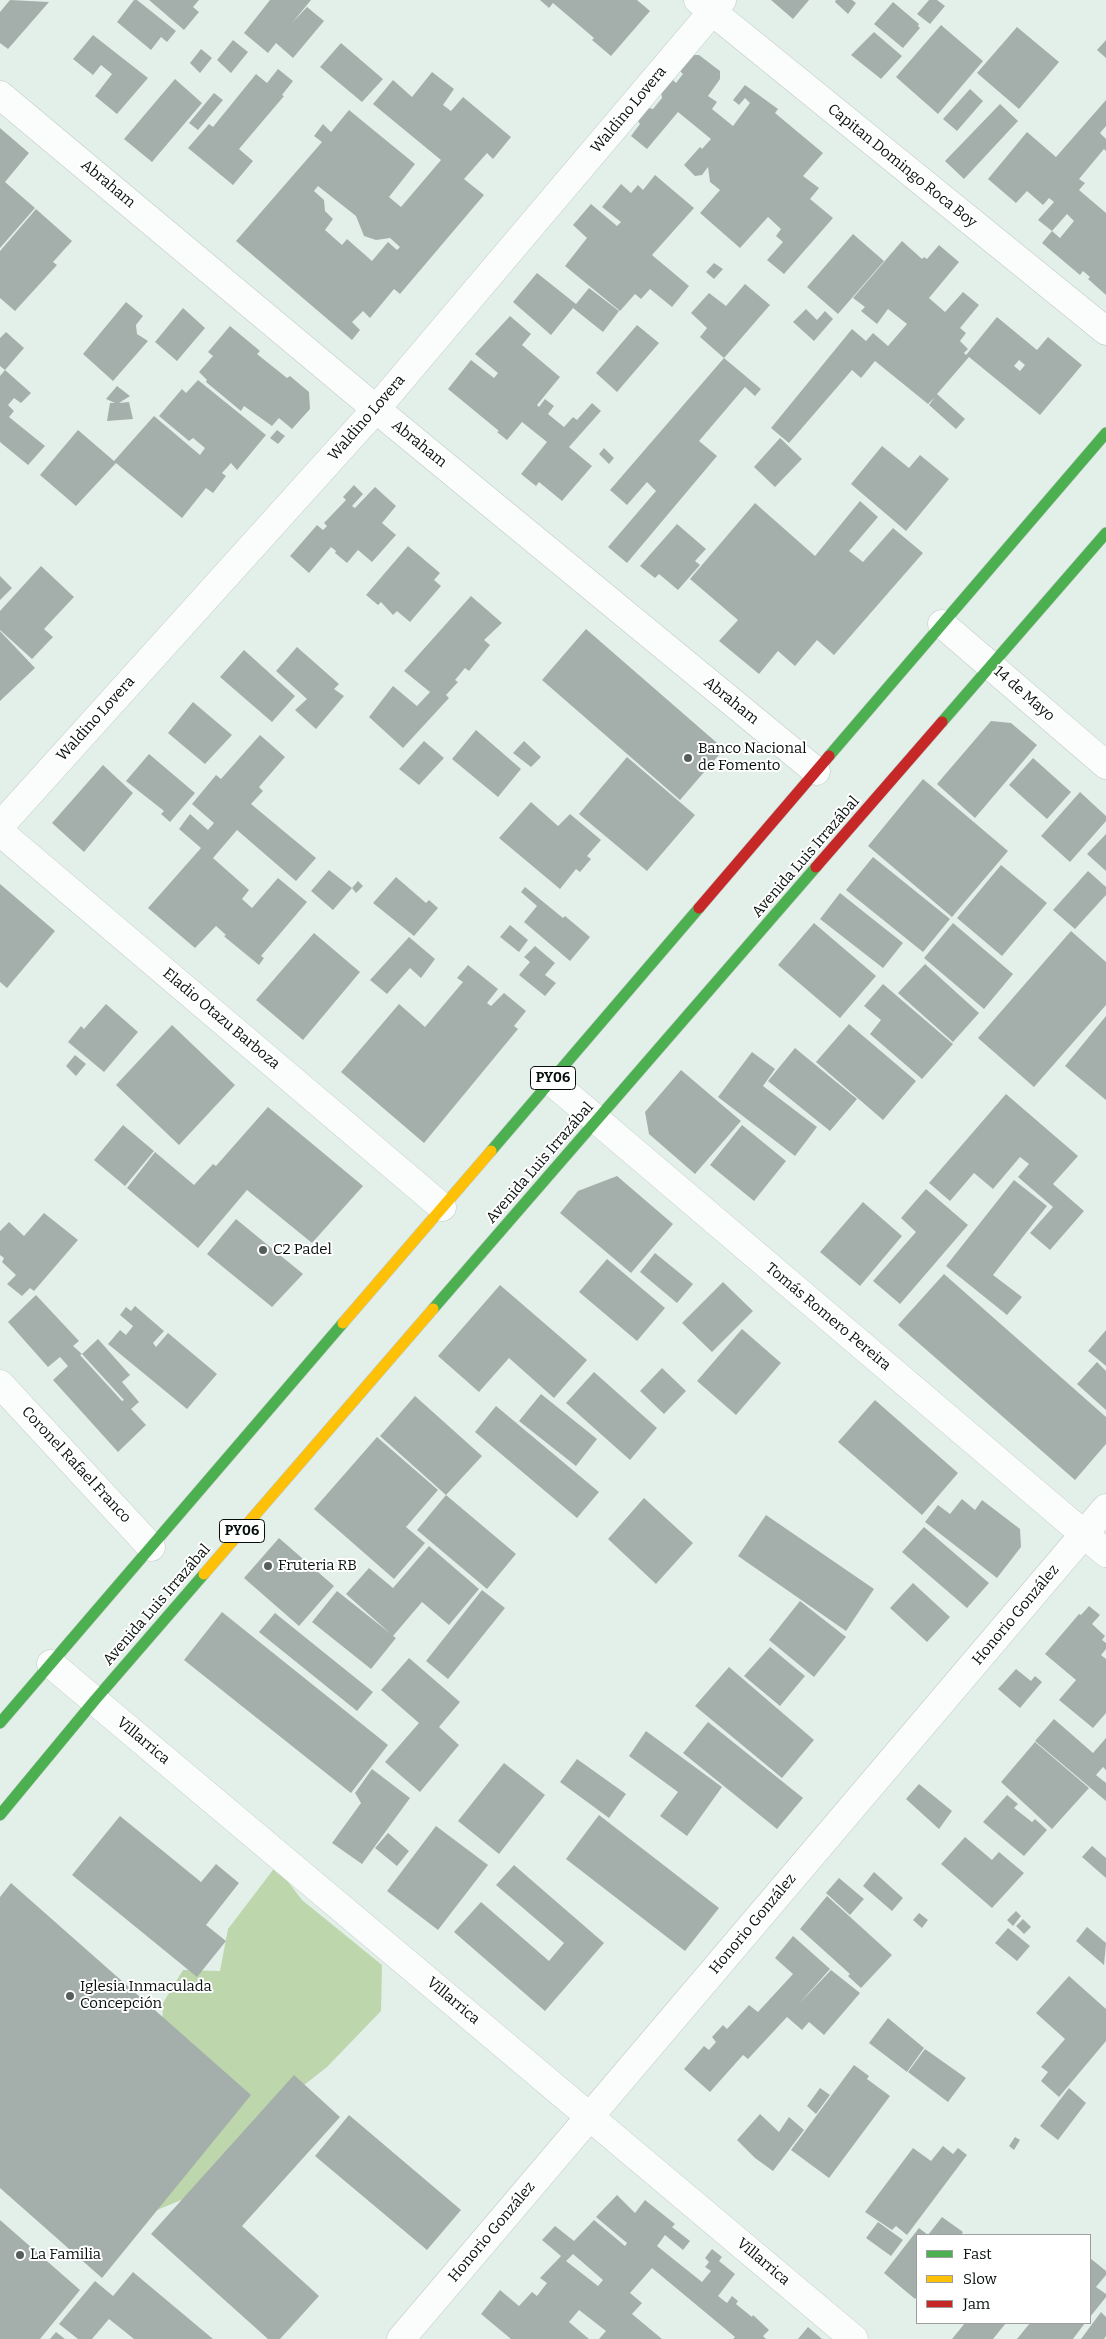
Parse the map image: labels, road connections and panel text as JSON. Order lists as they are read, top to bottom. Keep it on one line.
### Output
{"streets":{"highway":["Avenida Luis Irrazábal","PY06"],"street":["Waldino Lovera","Capitan Domingo Roca Boy","Abraham","14 de Mayo","Eladio Otazu Barboza","Tomás Romero Pereira","Coronel Rafael Franco","Honorio González","Villarrica"]},"crossings":[["Waldino Lovera","Capitan Domingo Roca Boy"],["Waldino Lovera","Abraham"],["Abraham","PY06"],["14 de Mayo","Avenida Luis Irrazábal"],["14 de Mayo","PY06"],["Avenida Luis Irrazábal","Tomás Romero Pereira"],["Avenida Luis Irrazábal","Villarrica"],["Eladio Otazu Barboza","PY06"],["PY06","Tomás Romero Pereira"],["PY06","Coronel Rafael Franco"],["PY06","Villarrica"],["Tomás Romero Pereira","Honorio González"],["Honorio González","Villarrica"]],"places":["Banco Nacional de Fomento","C2 Padel","Fruteria RB","Iglesia Inmaculada Concepción","La Familia"],"legend":["Fast","Slow","Jam"]}
